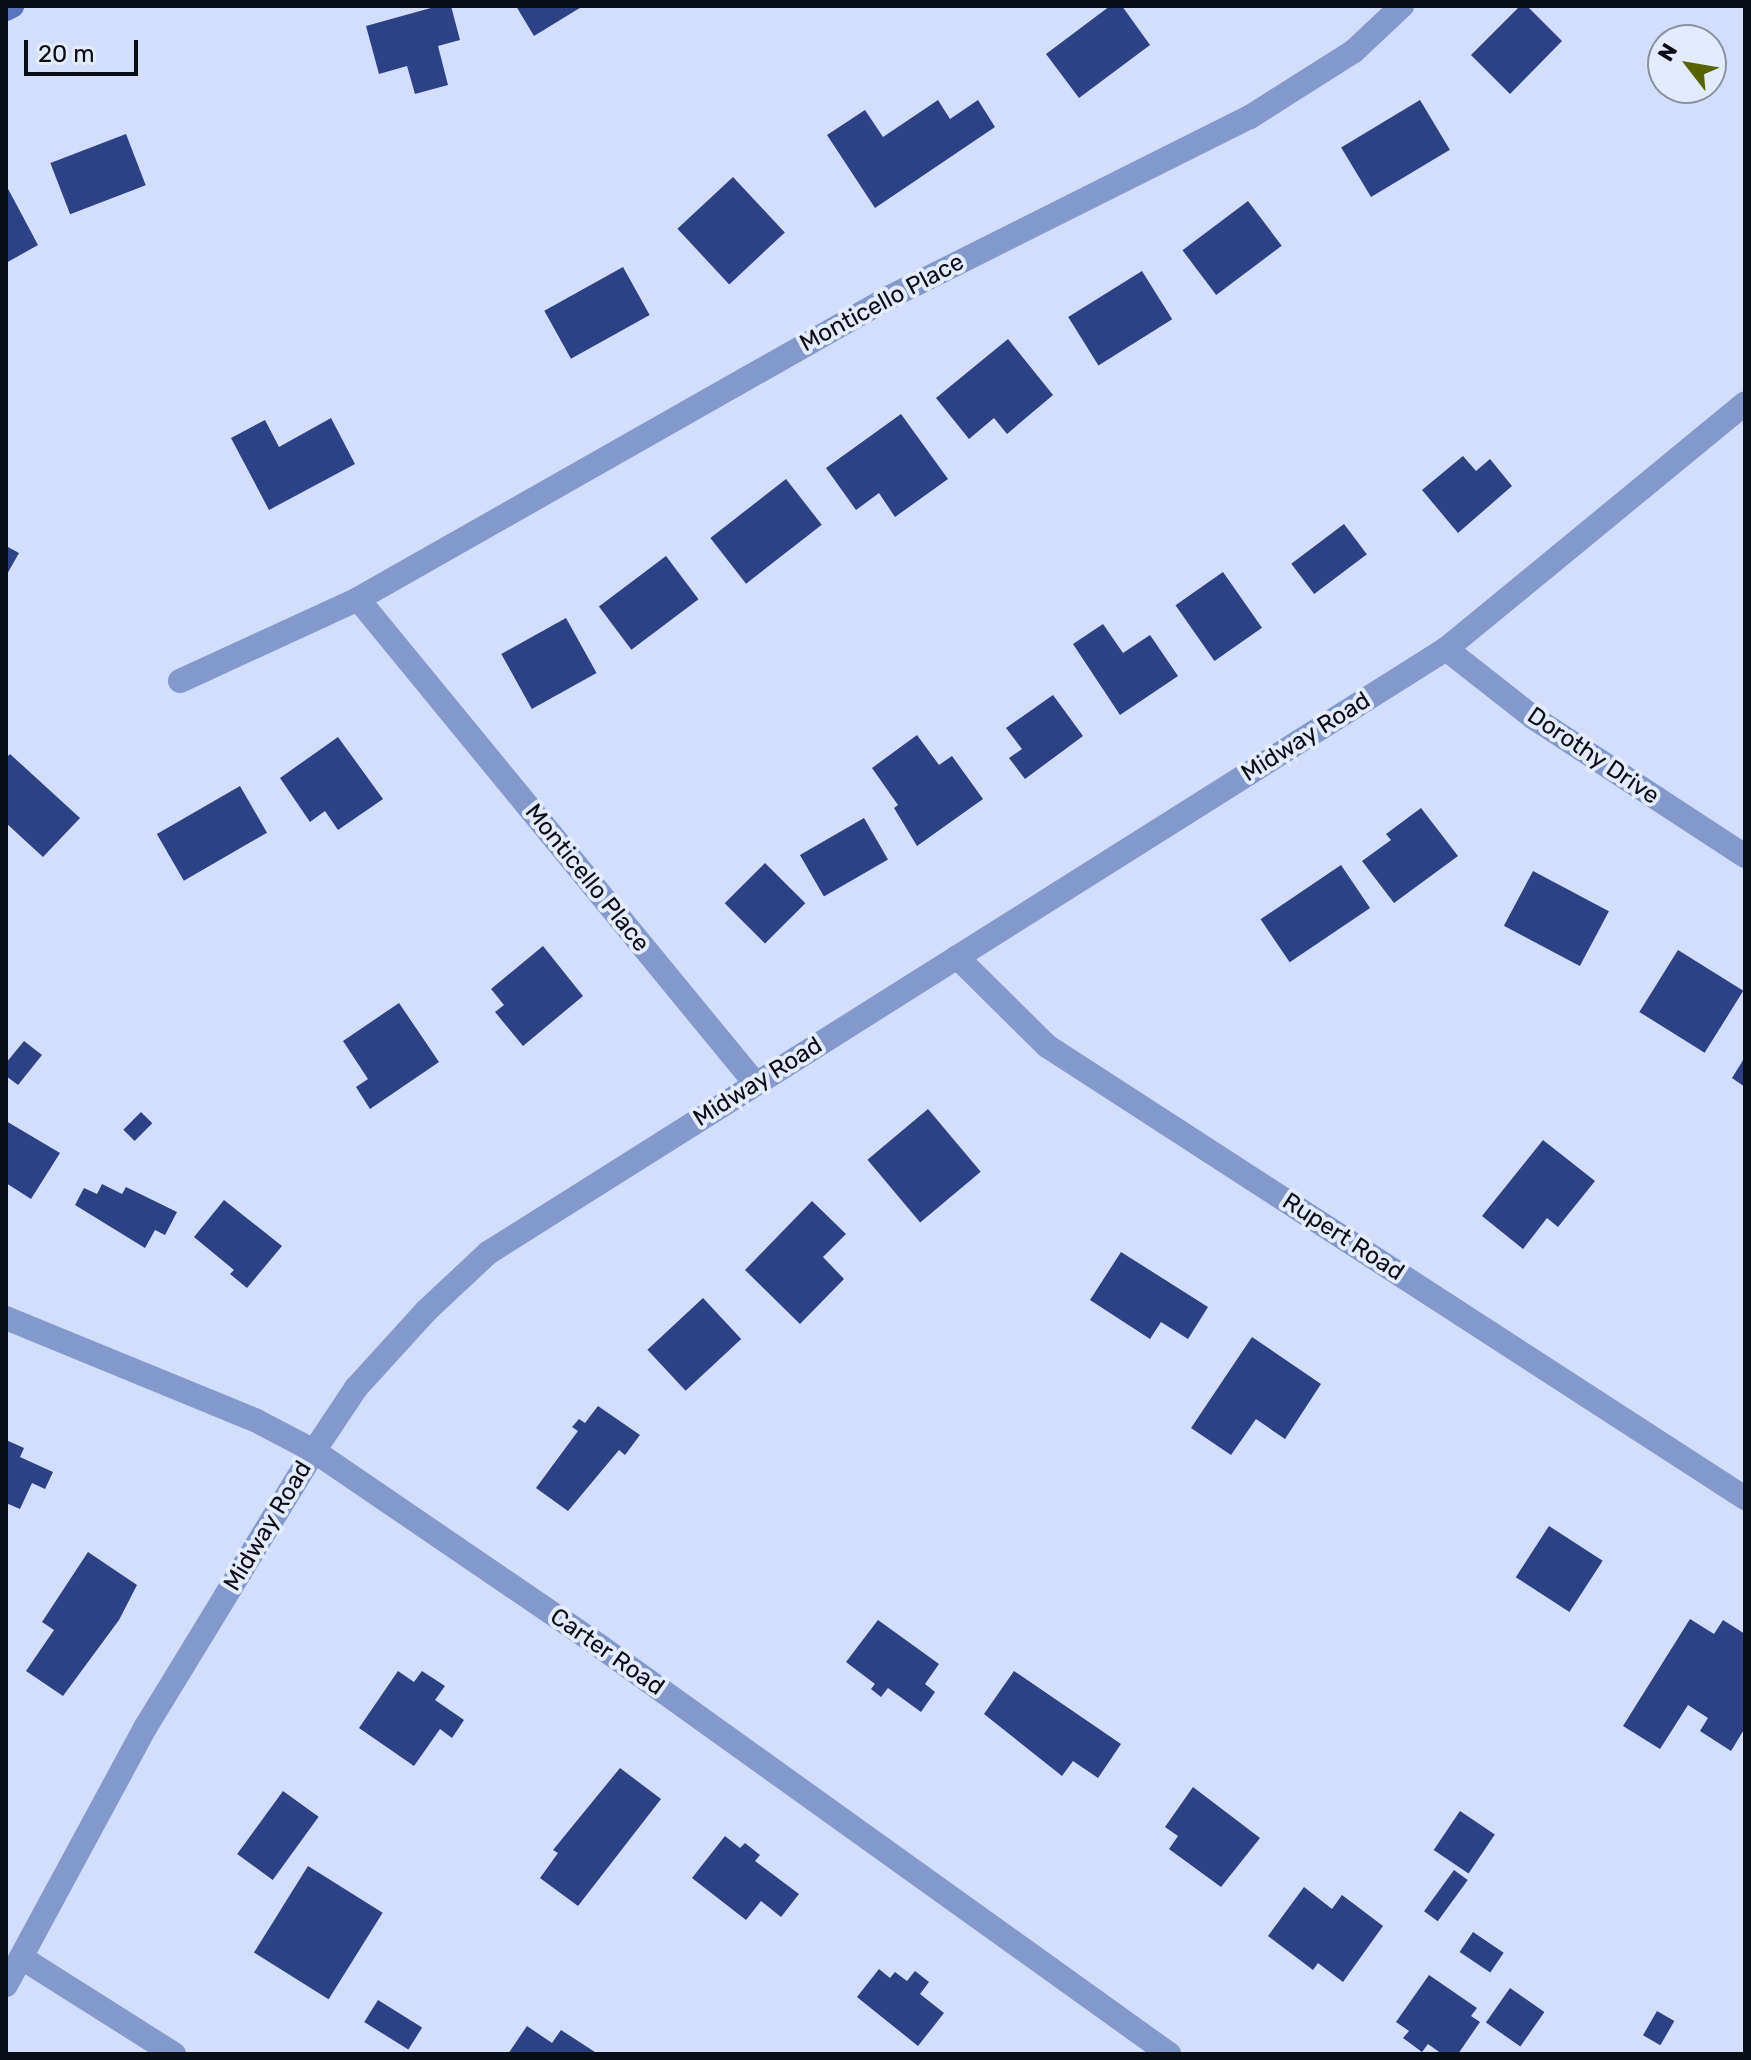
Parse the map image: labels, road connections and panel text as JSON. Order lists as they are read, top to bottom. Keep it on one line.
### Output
{"streets":{"street":["Monticello Place","Midway Road","Dorothy Drive","Rupert Road","Carter Road"]},"crossings":[["Monticello Place","Midway Road"],["Midway Road","Dorothy Drive"],["Midway Road","Rupert Road"],["Midway Road","Carter Road"]],"scale_bar":"20 m","north":"top left"}
